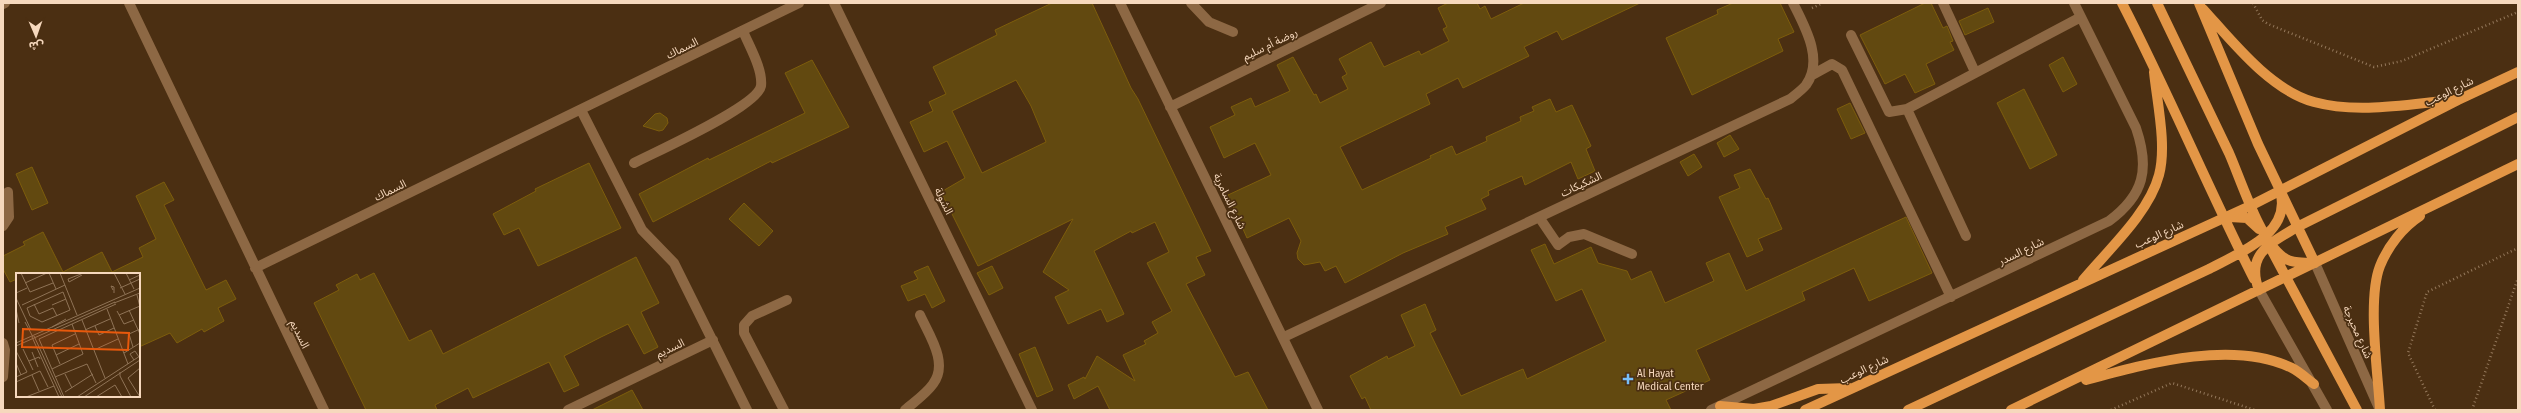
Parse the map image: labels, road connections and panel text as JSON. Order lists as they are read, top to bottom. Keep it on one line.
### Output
{"streets":{"main road":["شارع الوعب"],"street":["روضة أم سليم","السماك","الشكيكات","الشولة","شارع السامرية","شارع السدر","شارع محيرجة","السديم"]},"crossings":[["روضة أم سليم","شارع السامرية"],["السماك","السديم"],["الشكيكات","شارع السامرية"]],"places":{"health":["Al Hayat Medical Center"]},"north":"bottom"}
